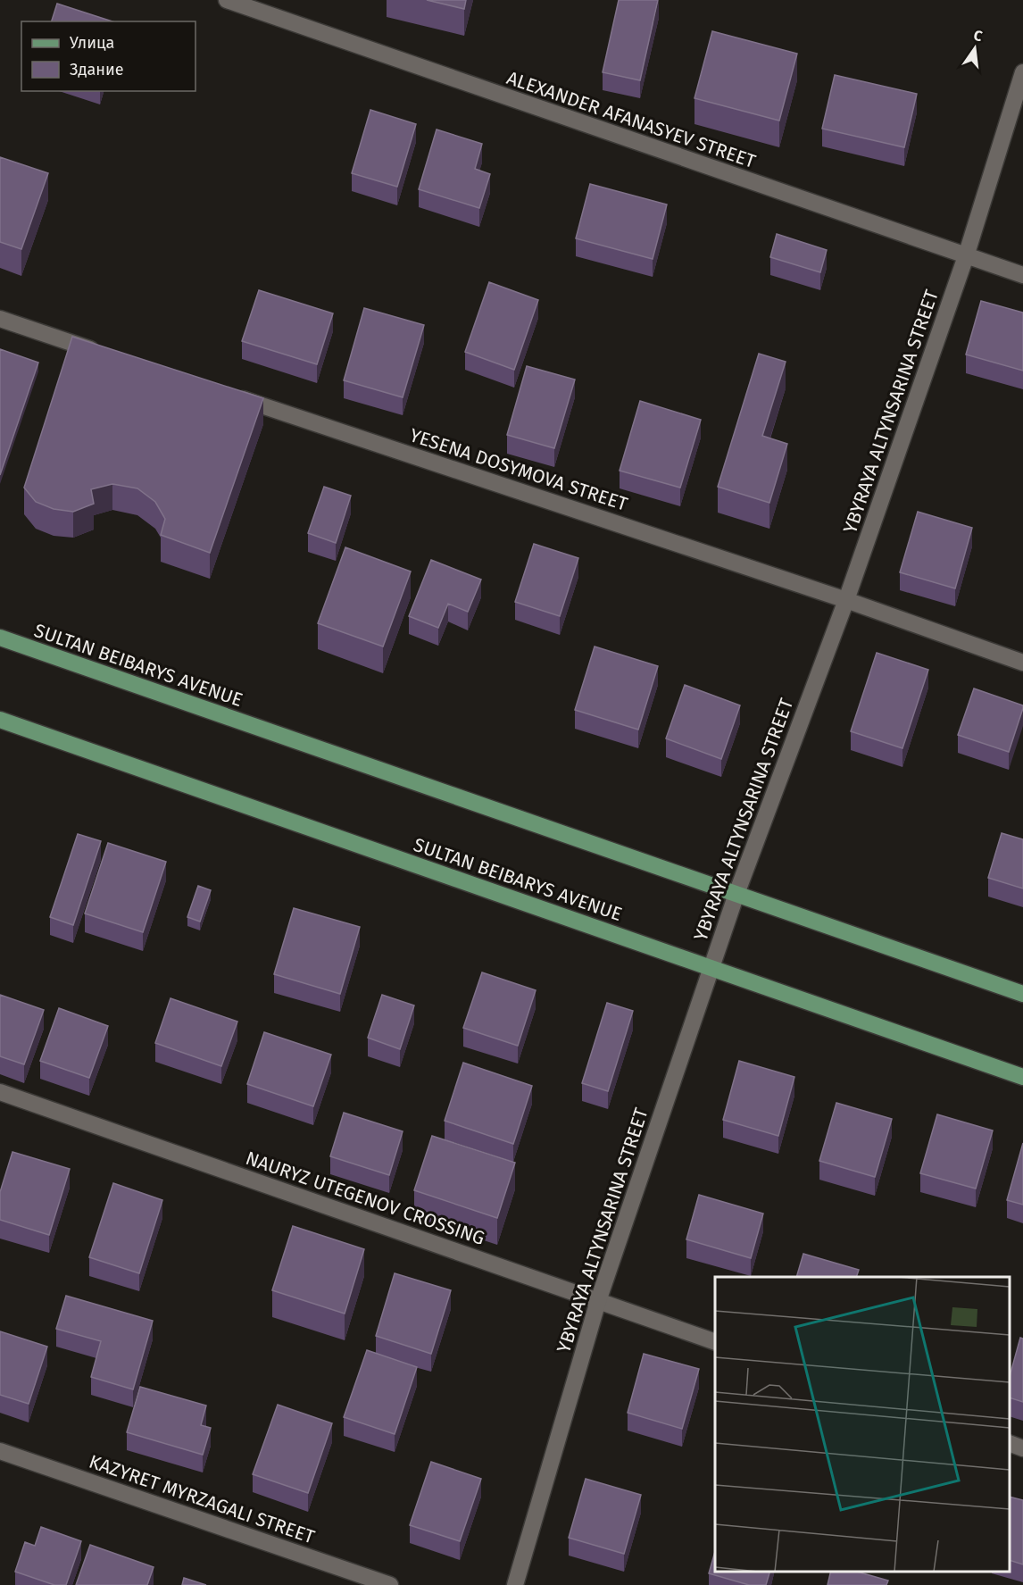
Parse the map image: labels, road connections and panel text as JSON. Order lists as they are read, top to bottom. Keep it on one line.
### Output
{"streets":{"main road":["SULTAN BEIBARYS AVENUE"],"street":["ALEXANDER AFANASYEV STREET","YBYRAYA ALTYNSARINA STREET","YESENA DOSYMOVA STREET","NAURYZ UTEGENOV CROSSING","KAZYRET MYRZAGALI STREET"]},"crossings":[["ALEXANDER AFANASYEV STREET","YBYRAYA ALTYNSARINA STREET"],["YBYRAYA ALTYNSARINA STREET","YESENA DOSYMOVA STREET"],["YBYRAYA ALTYNSARINA STREET","SULTAN BEIBARYS AVENUE"],["YBYRAYA ALTYNSARINA STREET","NAURYZ UTEGENOV CROSSING"]],"legend":["Улица","Здание"],"north":"top"}
